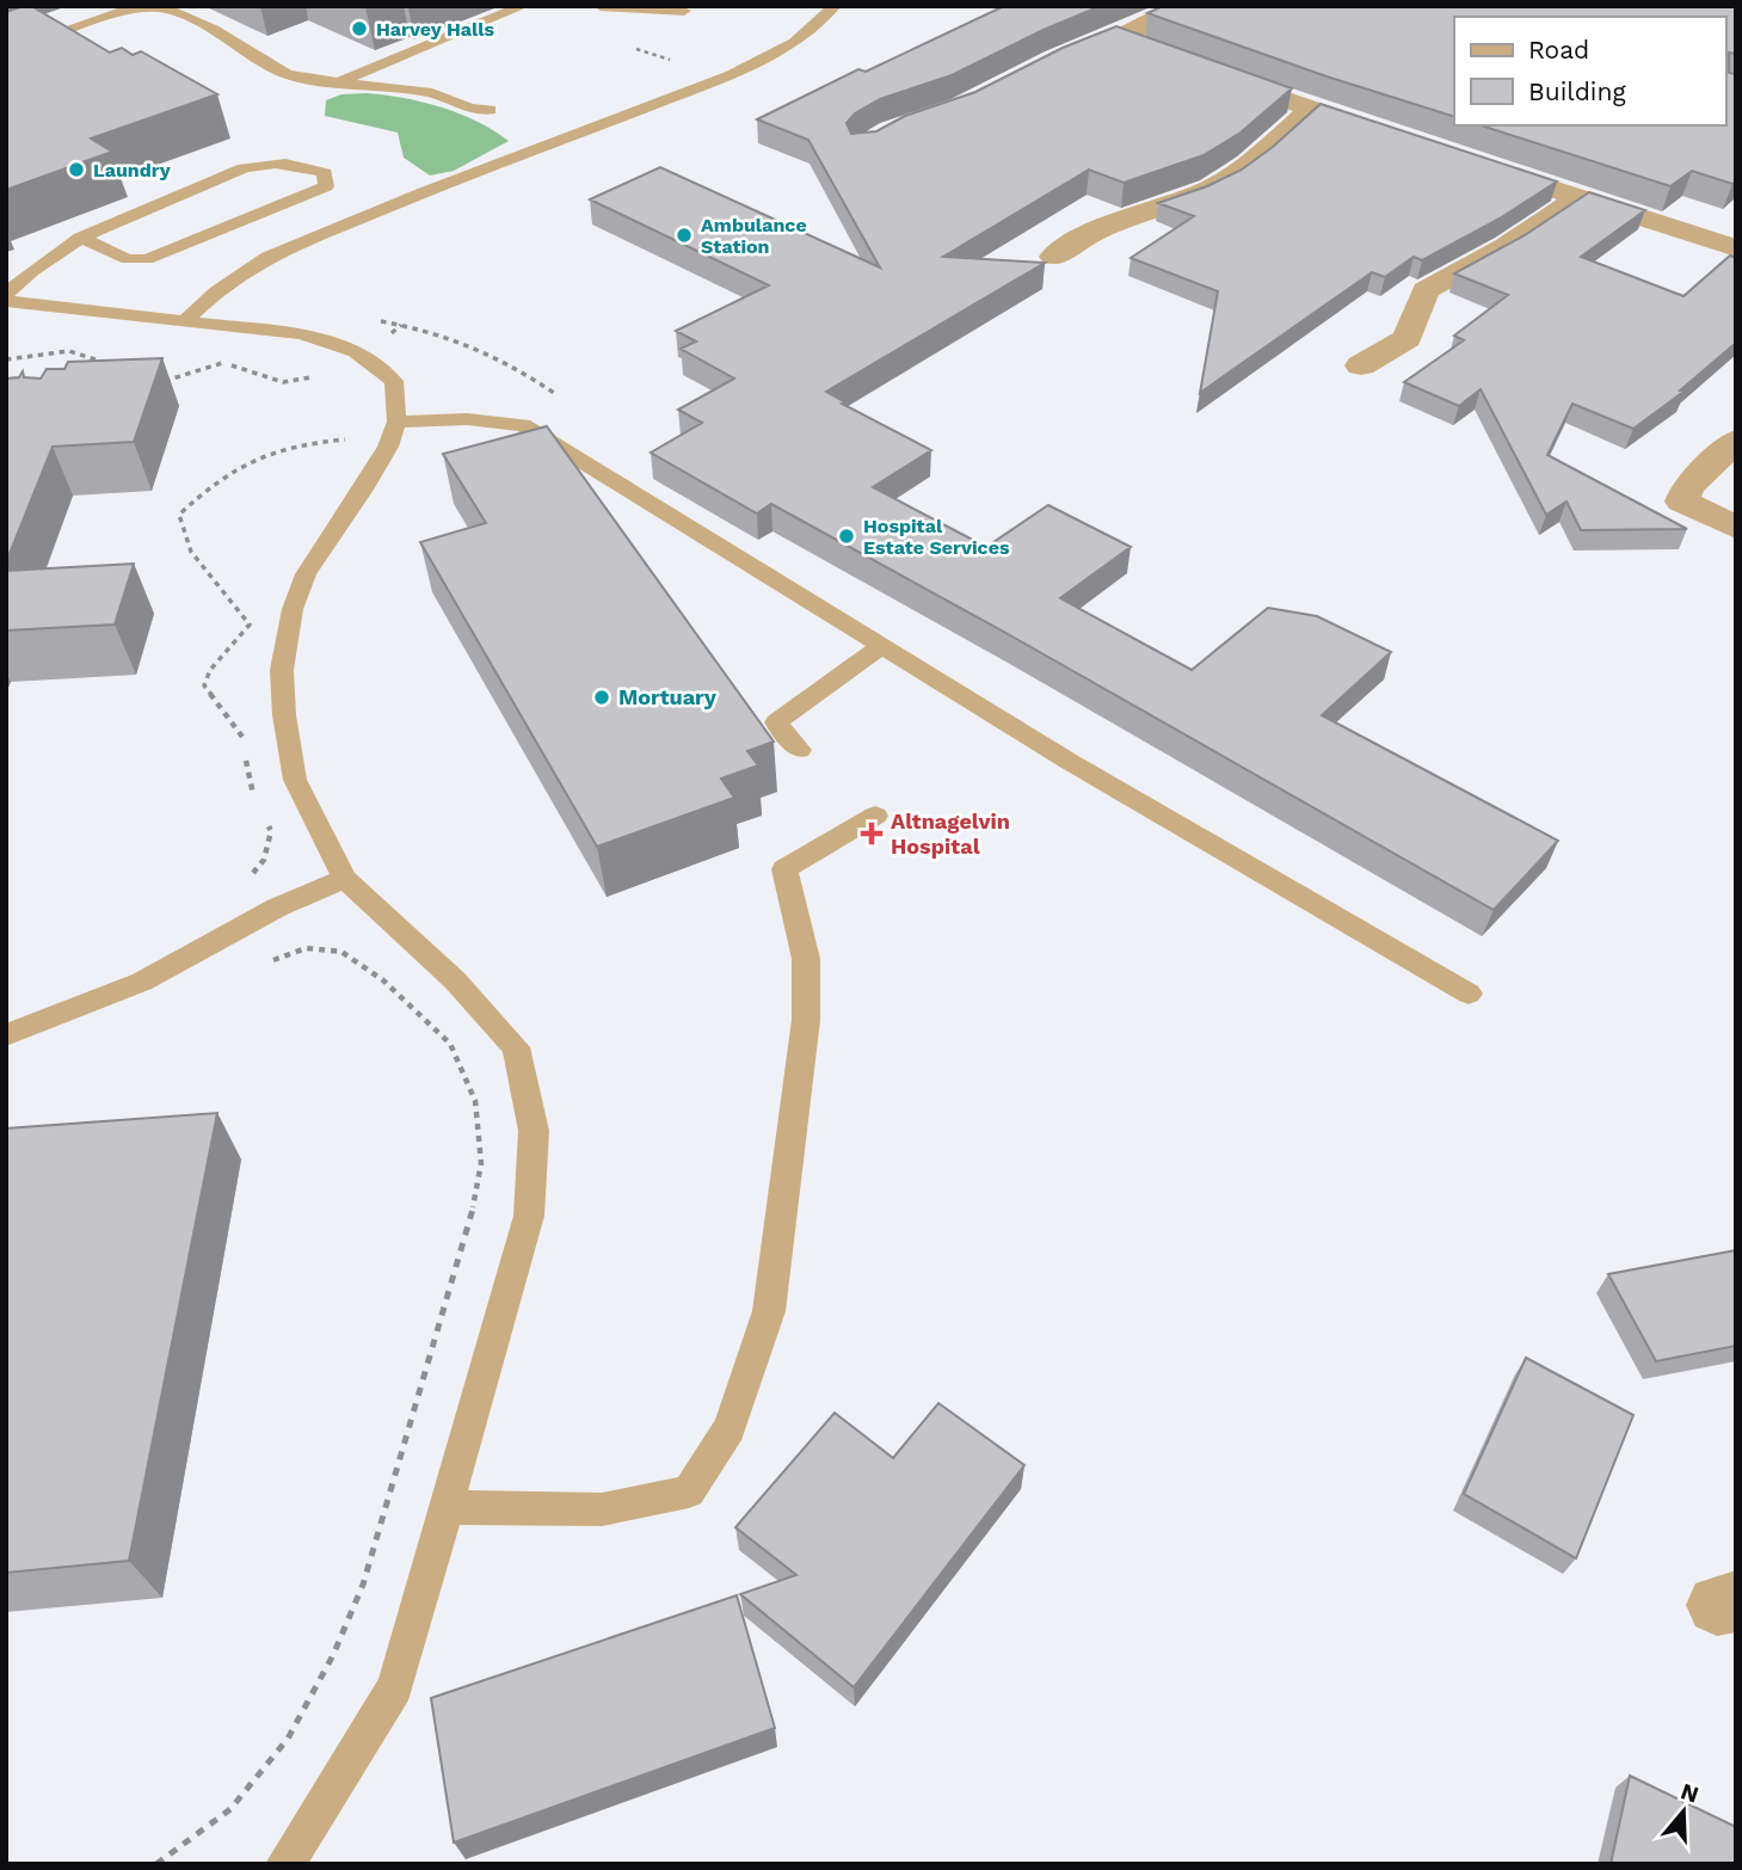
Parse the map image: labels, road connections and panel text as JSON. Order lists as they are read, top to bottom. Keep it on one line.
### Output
{"places":{"other":["Harvey Halls","Laundry","Ambulance Station","Hospital Estate Services","Mortuary"],"health":["Altnagelvin Hospital"]},"legend":["Road","Building"],"north":"top"}
